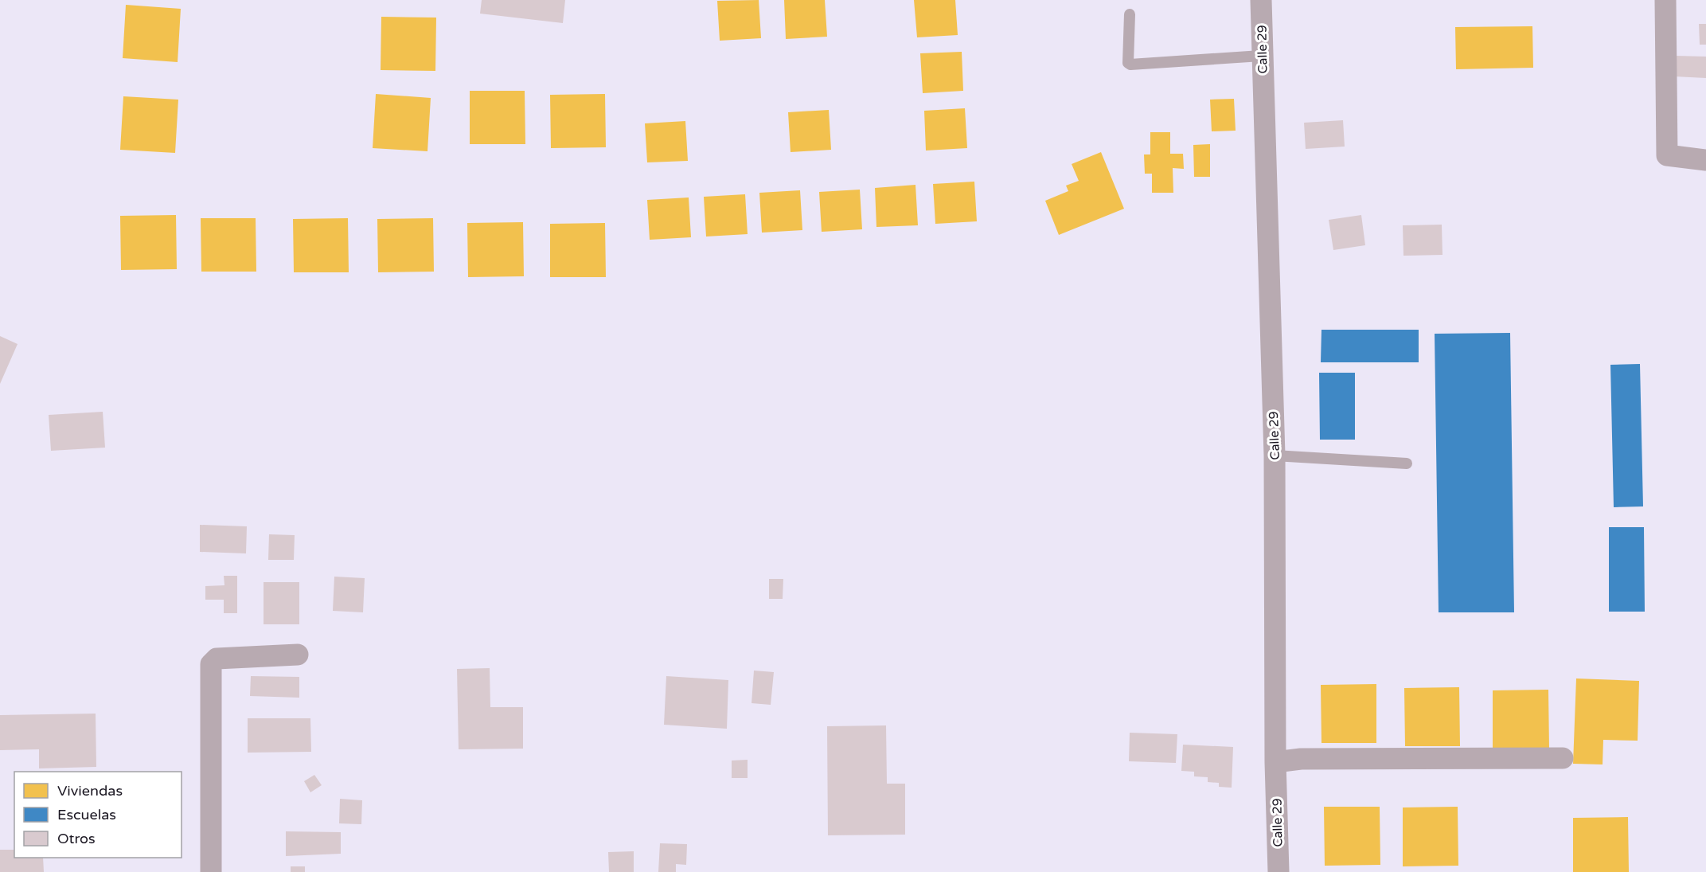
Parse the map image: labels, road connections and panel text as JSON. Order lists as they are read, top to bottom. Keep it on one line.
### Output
{"streets":{"street":["Calle 29"]},"legend":["Viviendas","Escuelas","Otros"]}
